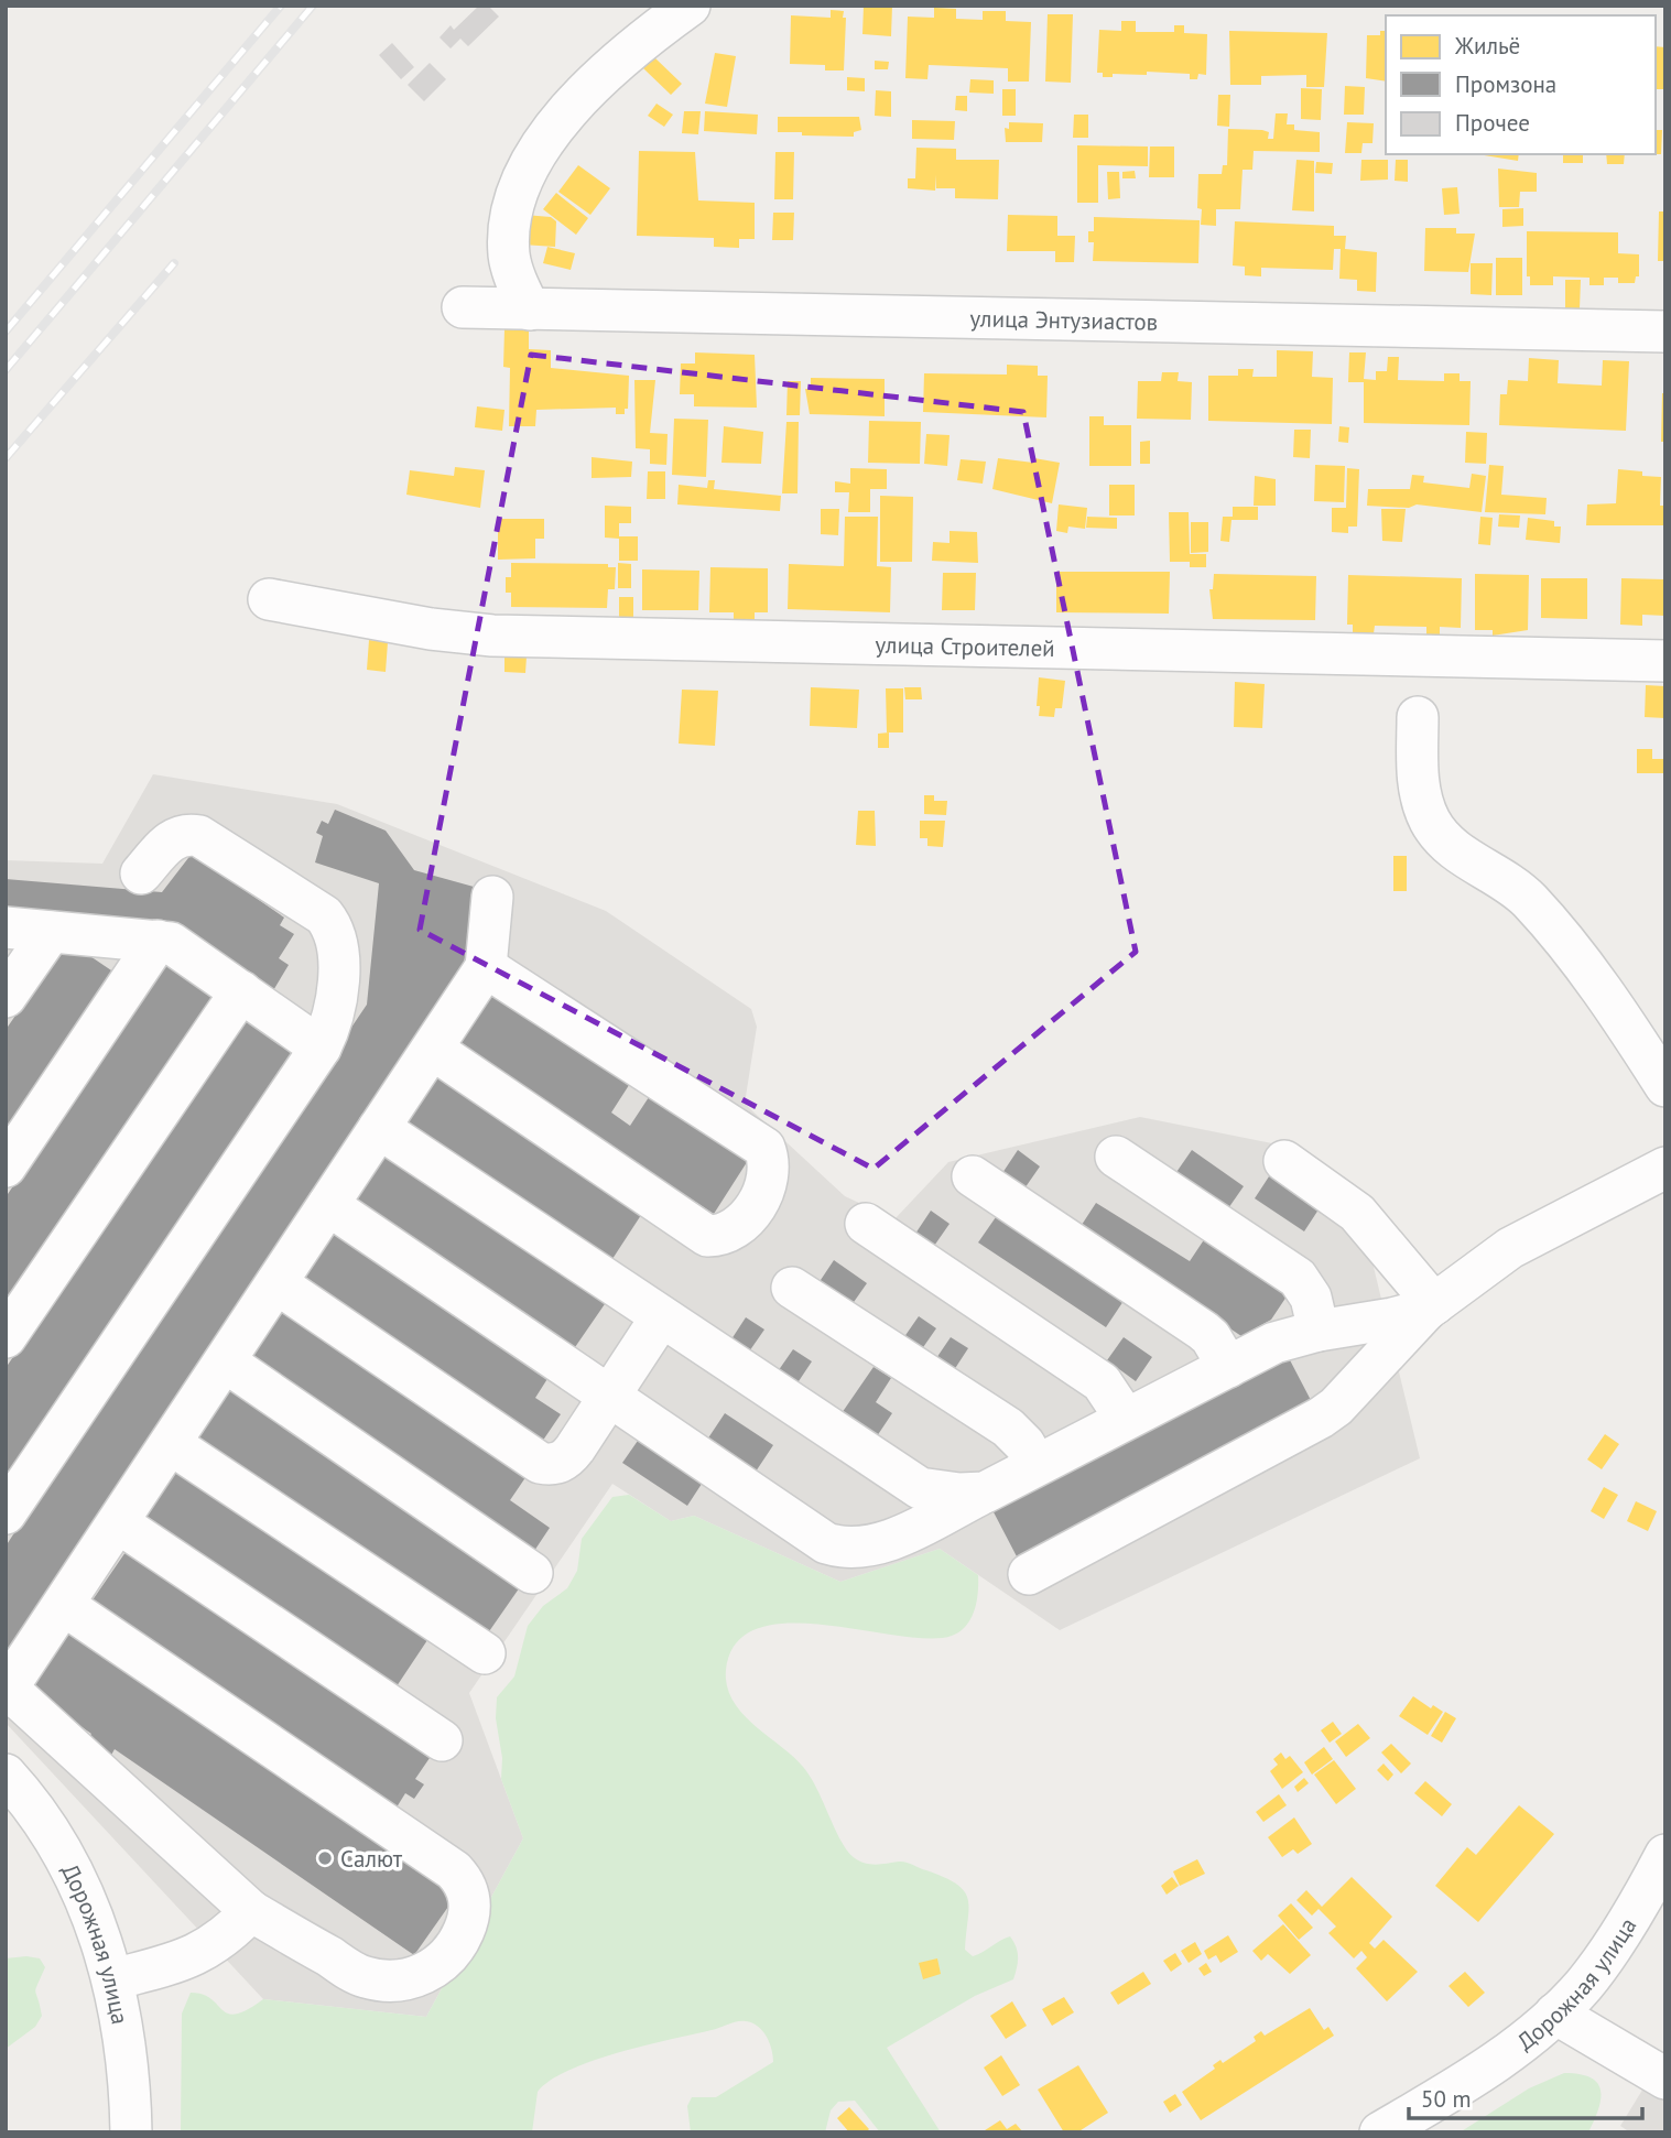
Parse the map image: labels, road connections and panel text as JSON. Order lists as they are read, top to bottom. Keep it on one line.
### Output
{"streets":{"street":["улица Энтузиастов","улица Строителей","Дорожная улица"]},"places":["Салют"],"legend":["Жильё","Промзона","Прочее"],"scale_bar":"50 m"}
